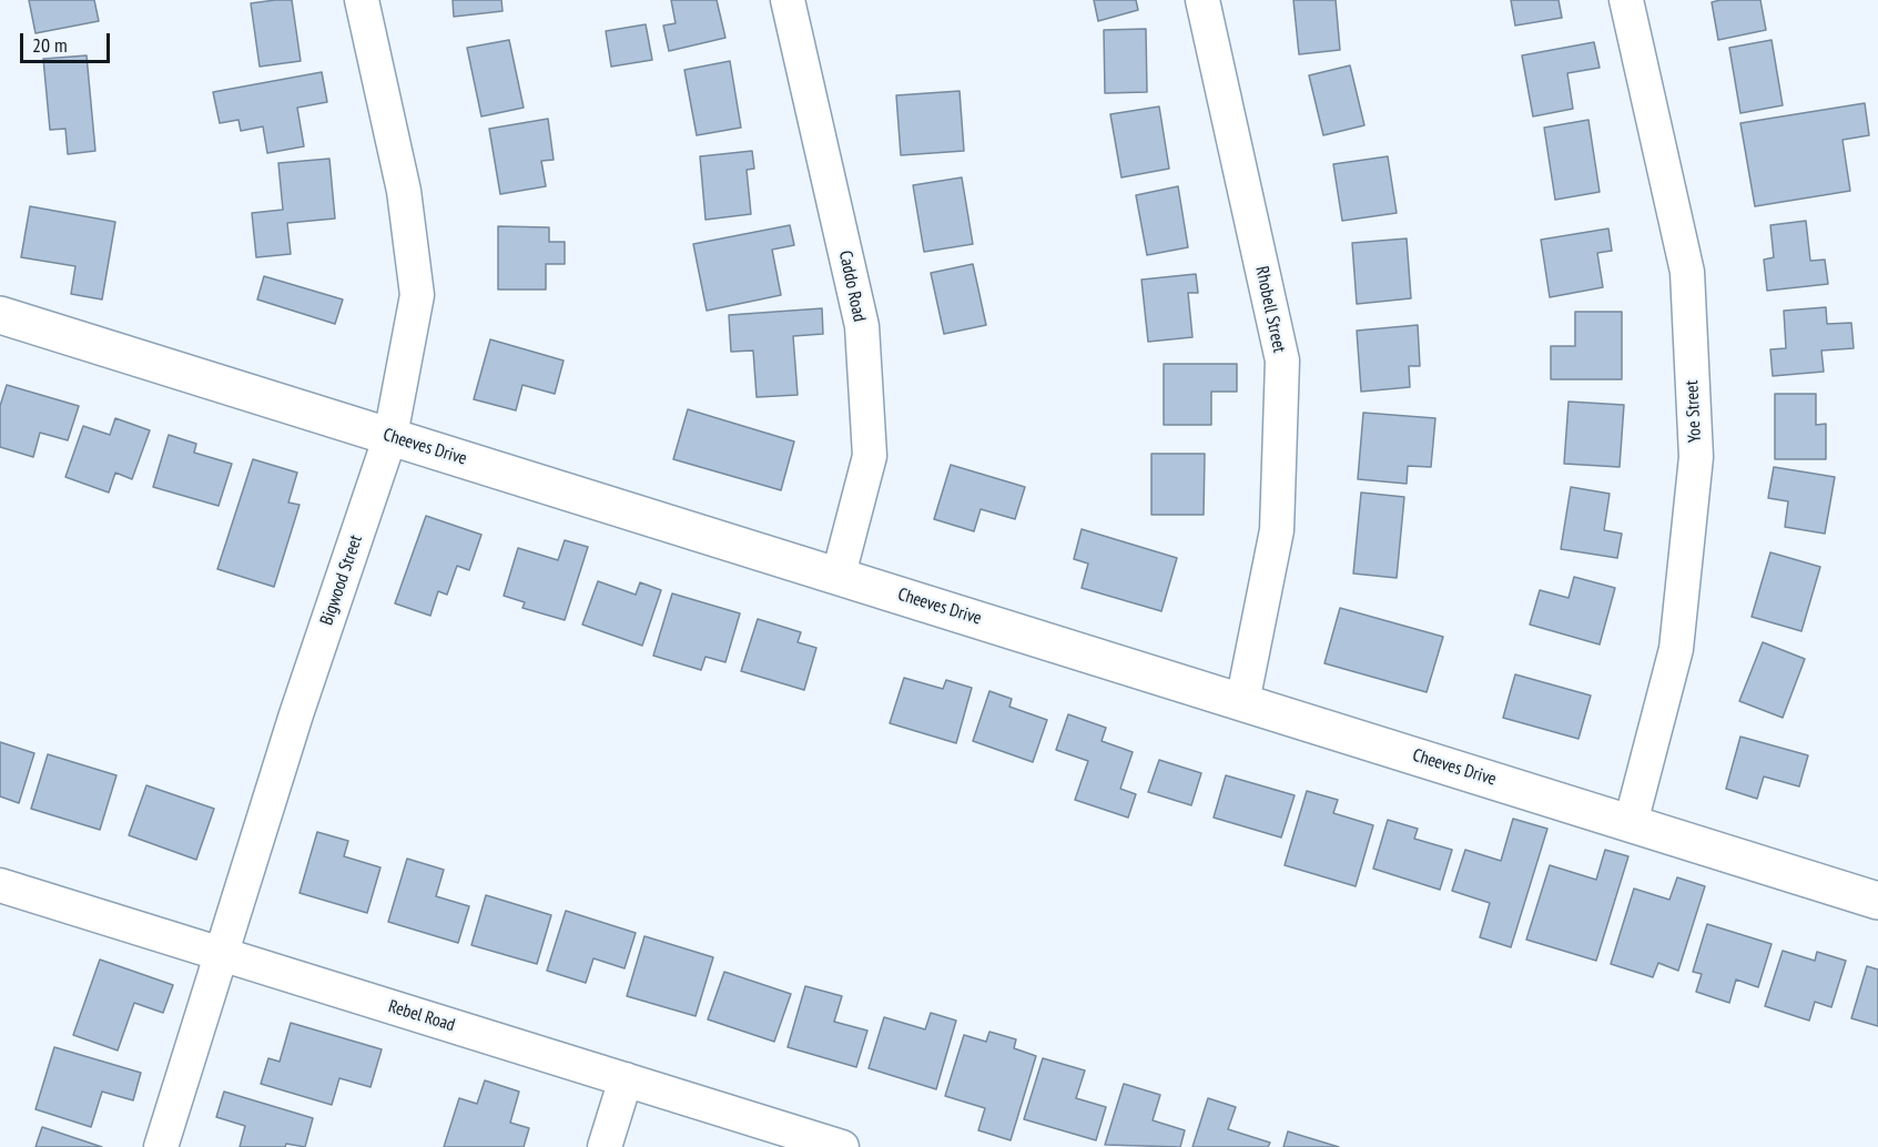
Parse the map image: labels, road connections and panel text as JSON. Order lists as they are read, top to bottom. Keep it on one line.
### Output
{"streets":{"street":["Caddo Road","Rhobell Street","Yoe Street","Cheeves Drive","Bigwood Street","Rebel Road"]},"crossings":[["Caddo Road","Cheeves Drive"],["Rhobell Street","Cheeves Drive"],["Yoe Street","Cheeves Drive"],["Cheeves Drive","Bigwood Street"],["Bigwood Street","Rebel Road"]],"scale_bar":"20 m"}
